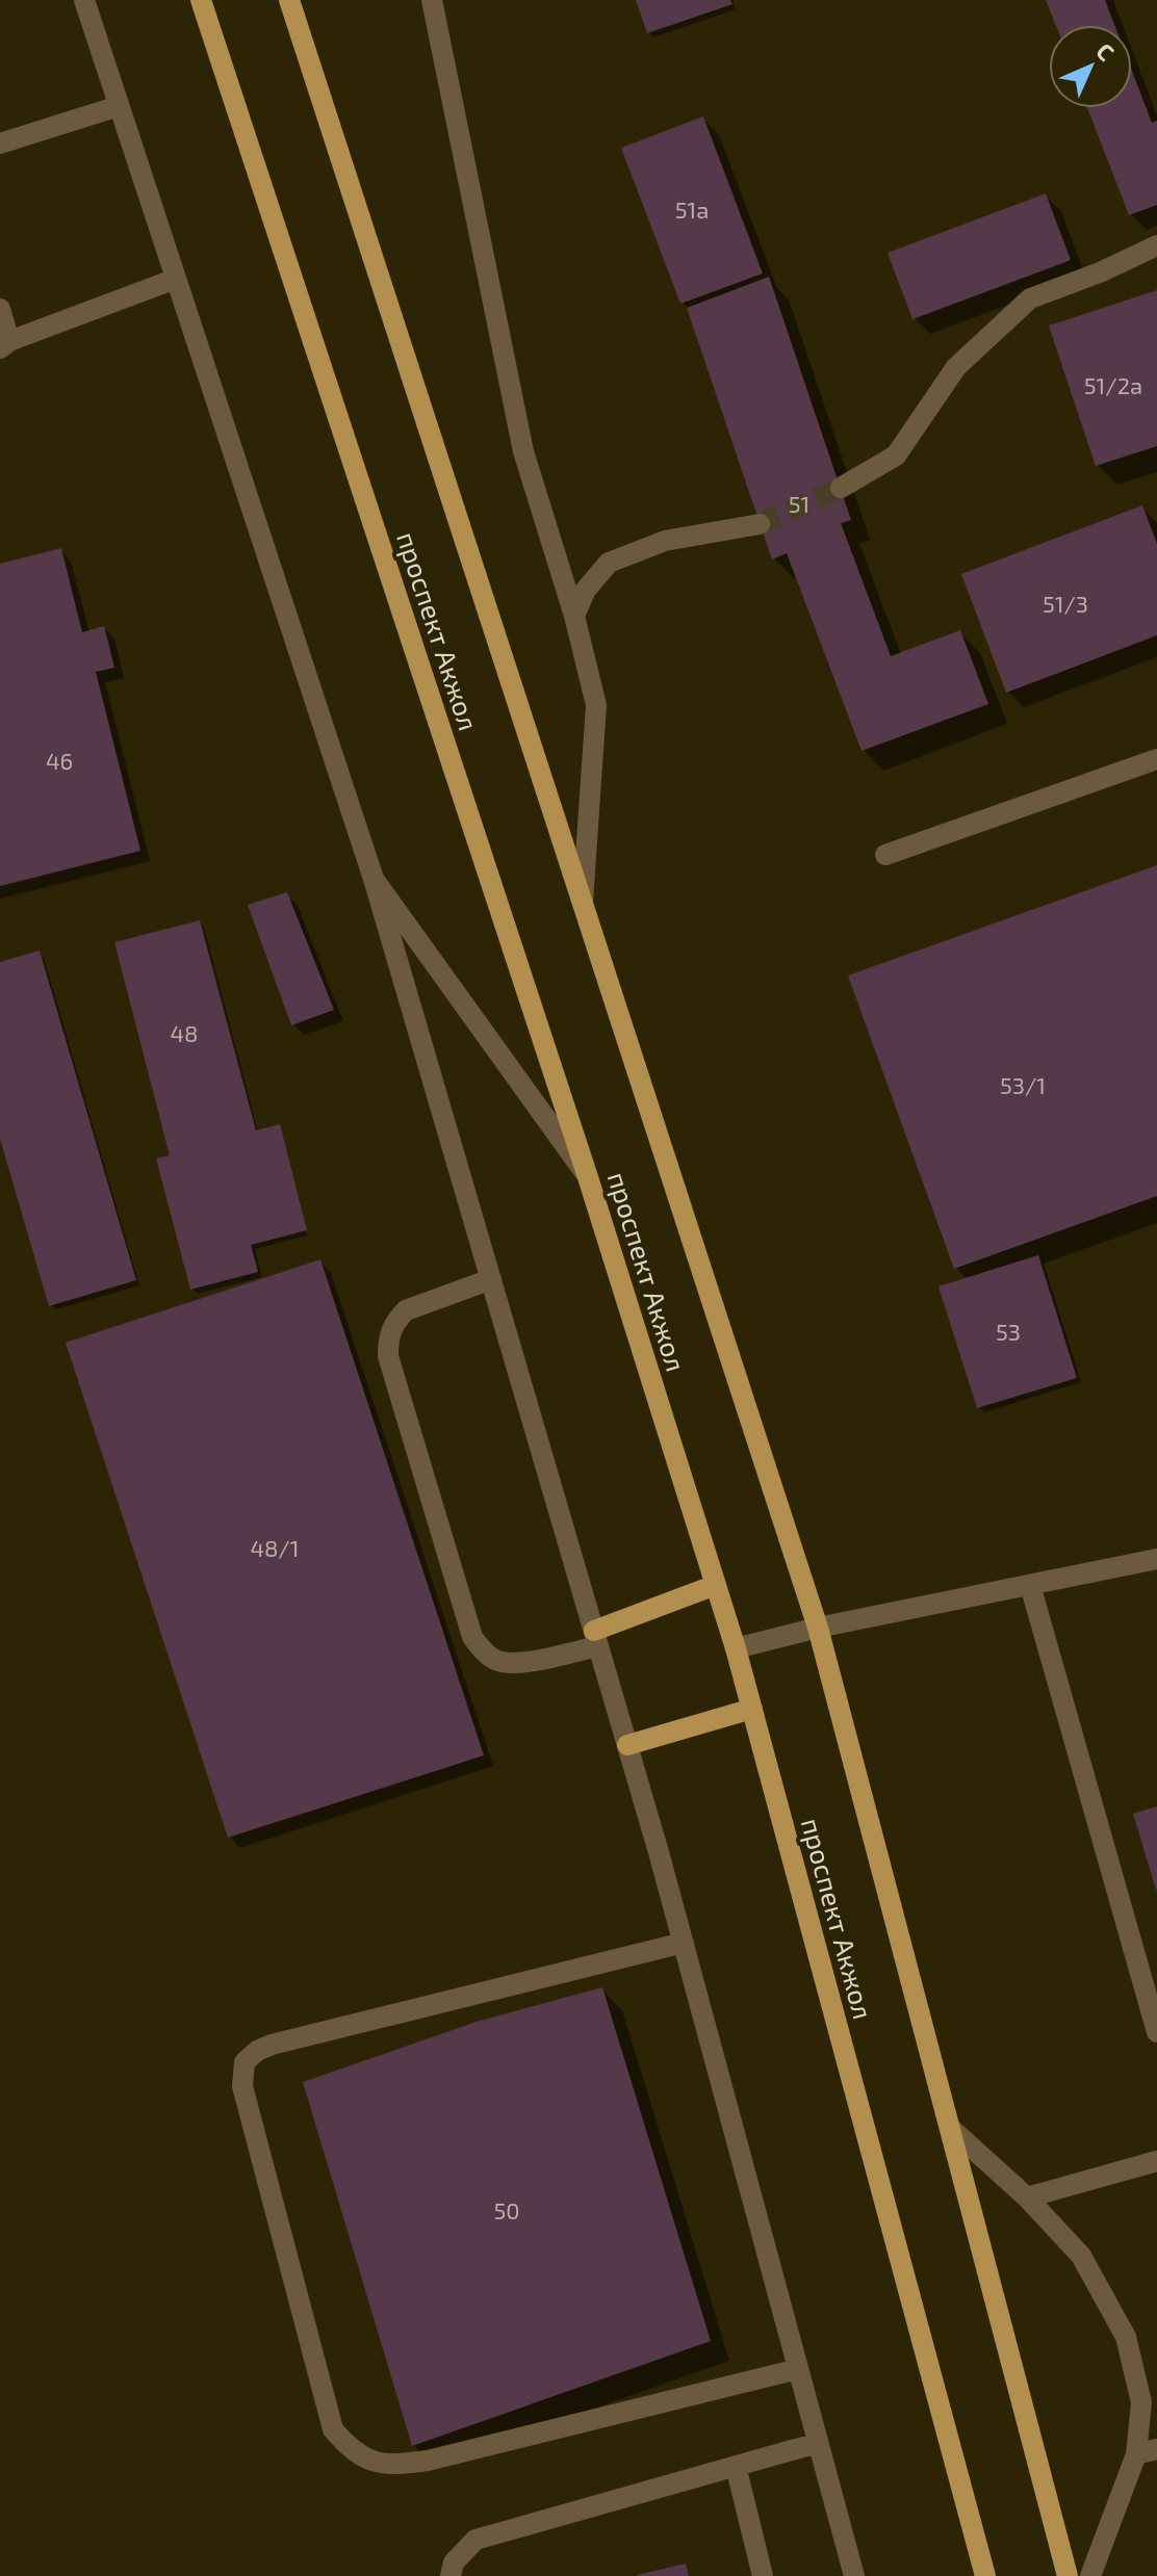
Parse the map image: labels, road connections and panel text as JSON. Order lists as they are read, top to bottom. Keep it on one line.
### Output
{"streets":{"main road":["проспект Акжол"]},"house_numbers":["51а","51/2а","51","51/3","46","48","53/1","53","48/1","50"],"north":"top right"}
